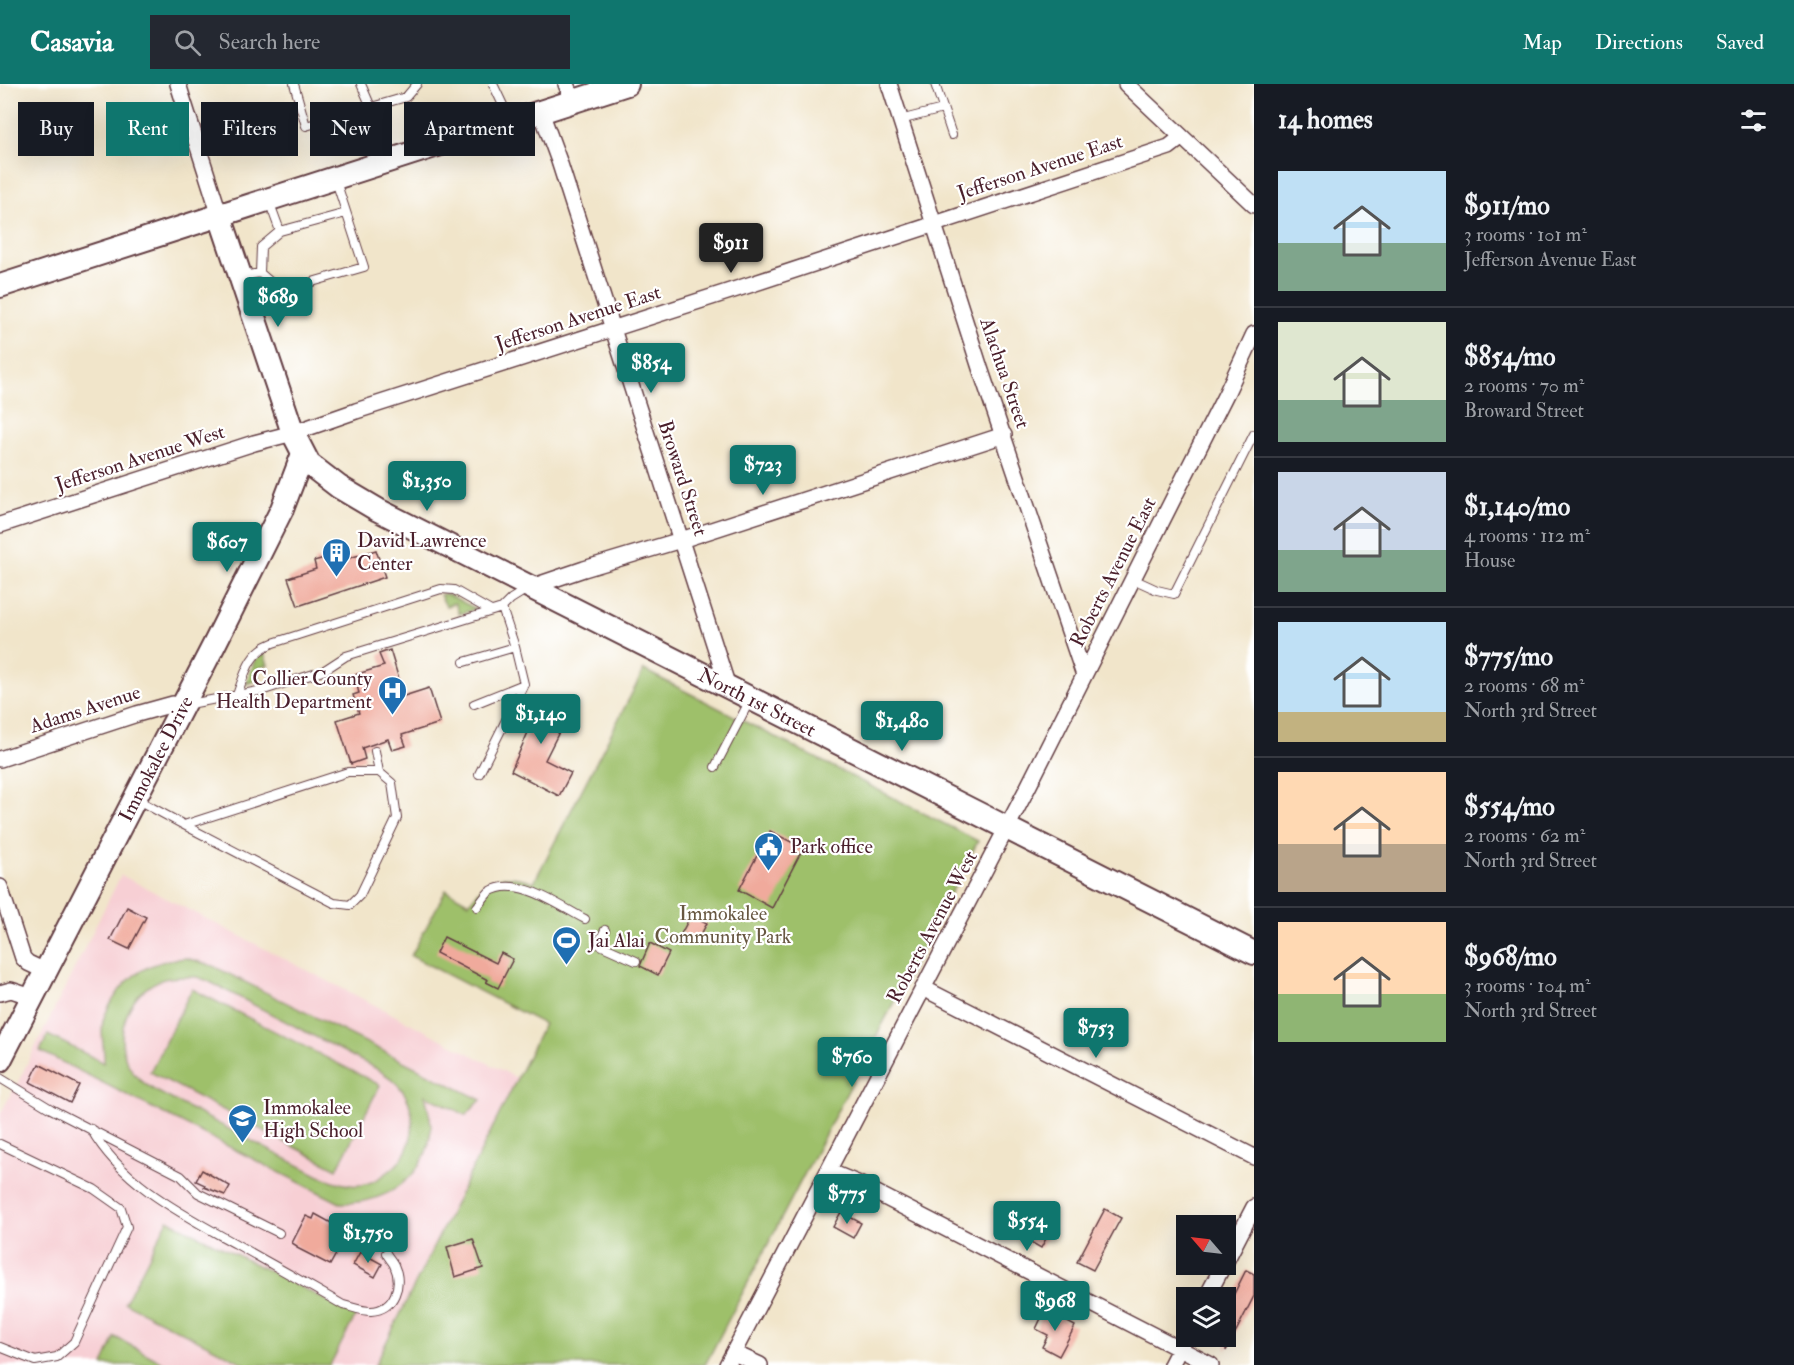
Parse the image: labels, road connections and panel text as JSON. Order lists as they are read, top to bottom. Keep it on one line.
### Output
{"streets":{"street":["Jefferson Avenue East","Alachua Street","Jefferson Avenue West","Broward Street","Roberts Avenue East","North 1st Street","Adams Avenue","Immokalee Drive","Roberts Avenue West"]},"crossings":[["Jefferson Avenue East","Alachua Street"],["Jefferson Avenue East","Jefferson Avenue West"],["Jefferson Avenue East","Broward Street"],["Jefferson Avenue East","North 1st Street"],["Alachua Street","Roberts Avenue East"],["Jefferson Avenue West","North 1st Street"],["Broward Street","North 1st Street"],["Roberts Avenue East","North 1st Street"],["Roberts Avenue East","Roberts Avenue West"],["North 1st Street","Immokalee Drive"],["North 1st Street","Roberts Avenue West"],["Adams Avenue","Immokalee Drive"]],"parks":["Immokalee Community Park"],"places":{"building":["David Lawrence Center"],"hospital":["Collier County Health Department"],"public building":["Park office"],"sports":["Jai Alai"],"school or university":["Immokalee High School"]},"north":"top left","page":{"header":"Casavia","search":"Search here","nav":["Map","Directions","Saved"],"heading":"14 homes","chip":["Buy","Rent","Filters","New","Apartment"],"list":[{"name":"$911/mo","note":"3 rooms · 101 m² · Jefferson Avenue East"},{"name":"$854/mo","note":"2 rooms · 70 m² · Broward Street"},{"name":"$1,140/mo","note":"4 rooms · 112 m² · House"},{"name":"$775/mo","note":"2 rooms · 68 m² · North 3rd Street"},{"name":"$554/mo","note":"2 rooms · 62 m² · North 3rd Street"},{"name":"$968/mo","note":"3 rooms · 104 m² · North 3rd Street"}],"price":["$911","$689","$854","$723","$1,350","$607","$1,140","$1,480","$753","$760","$775","$554","$1,750","$968"]}}
